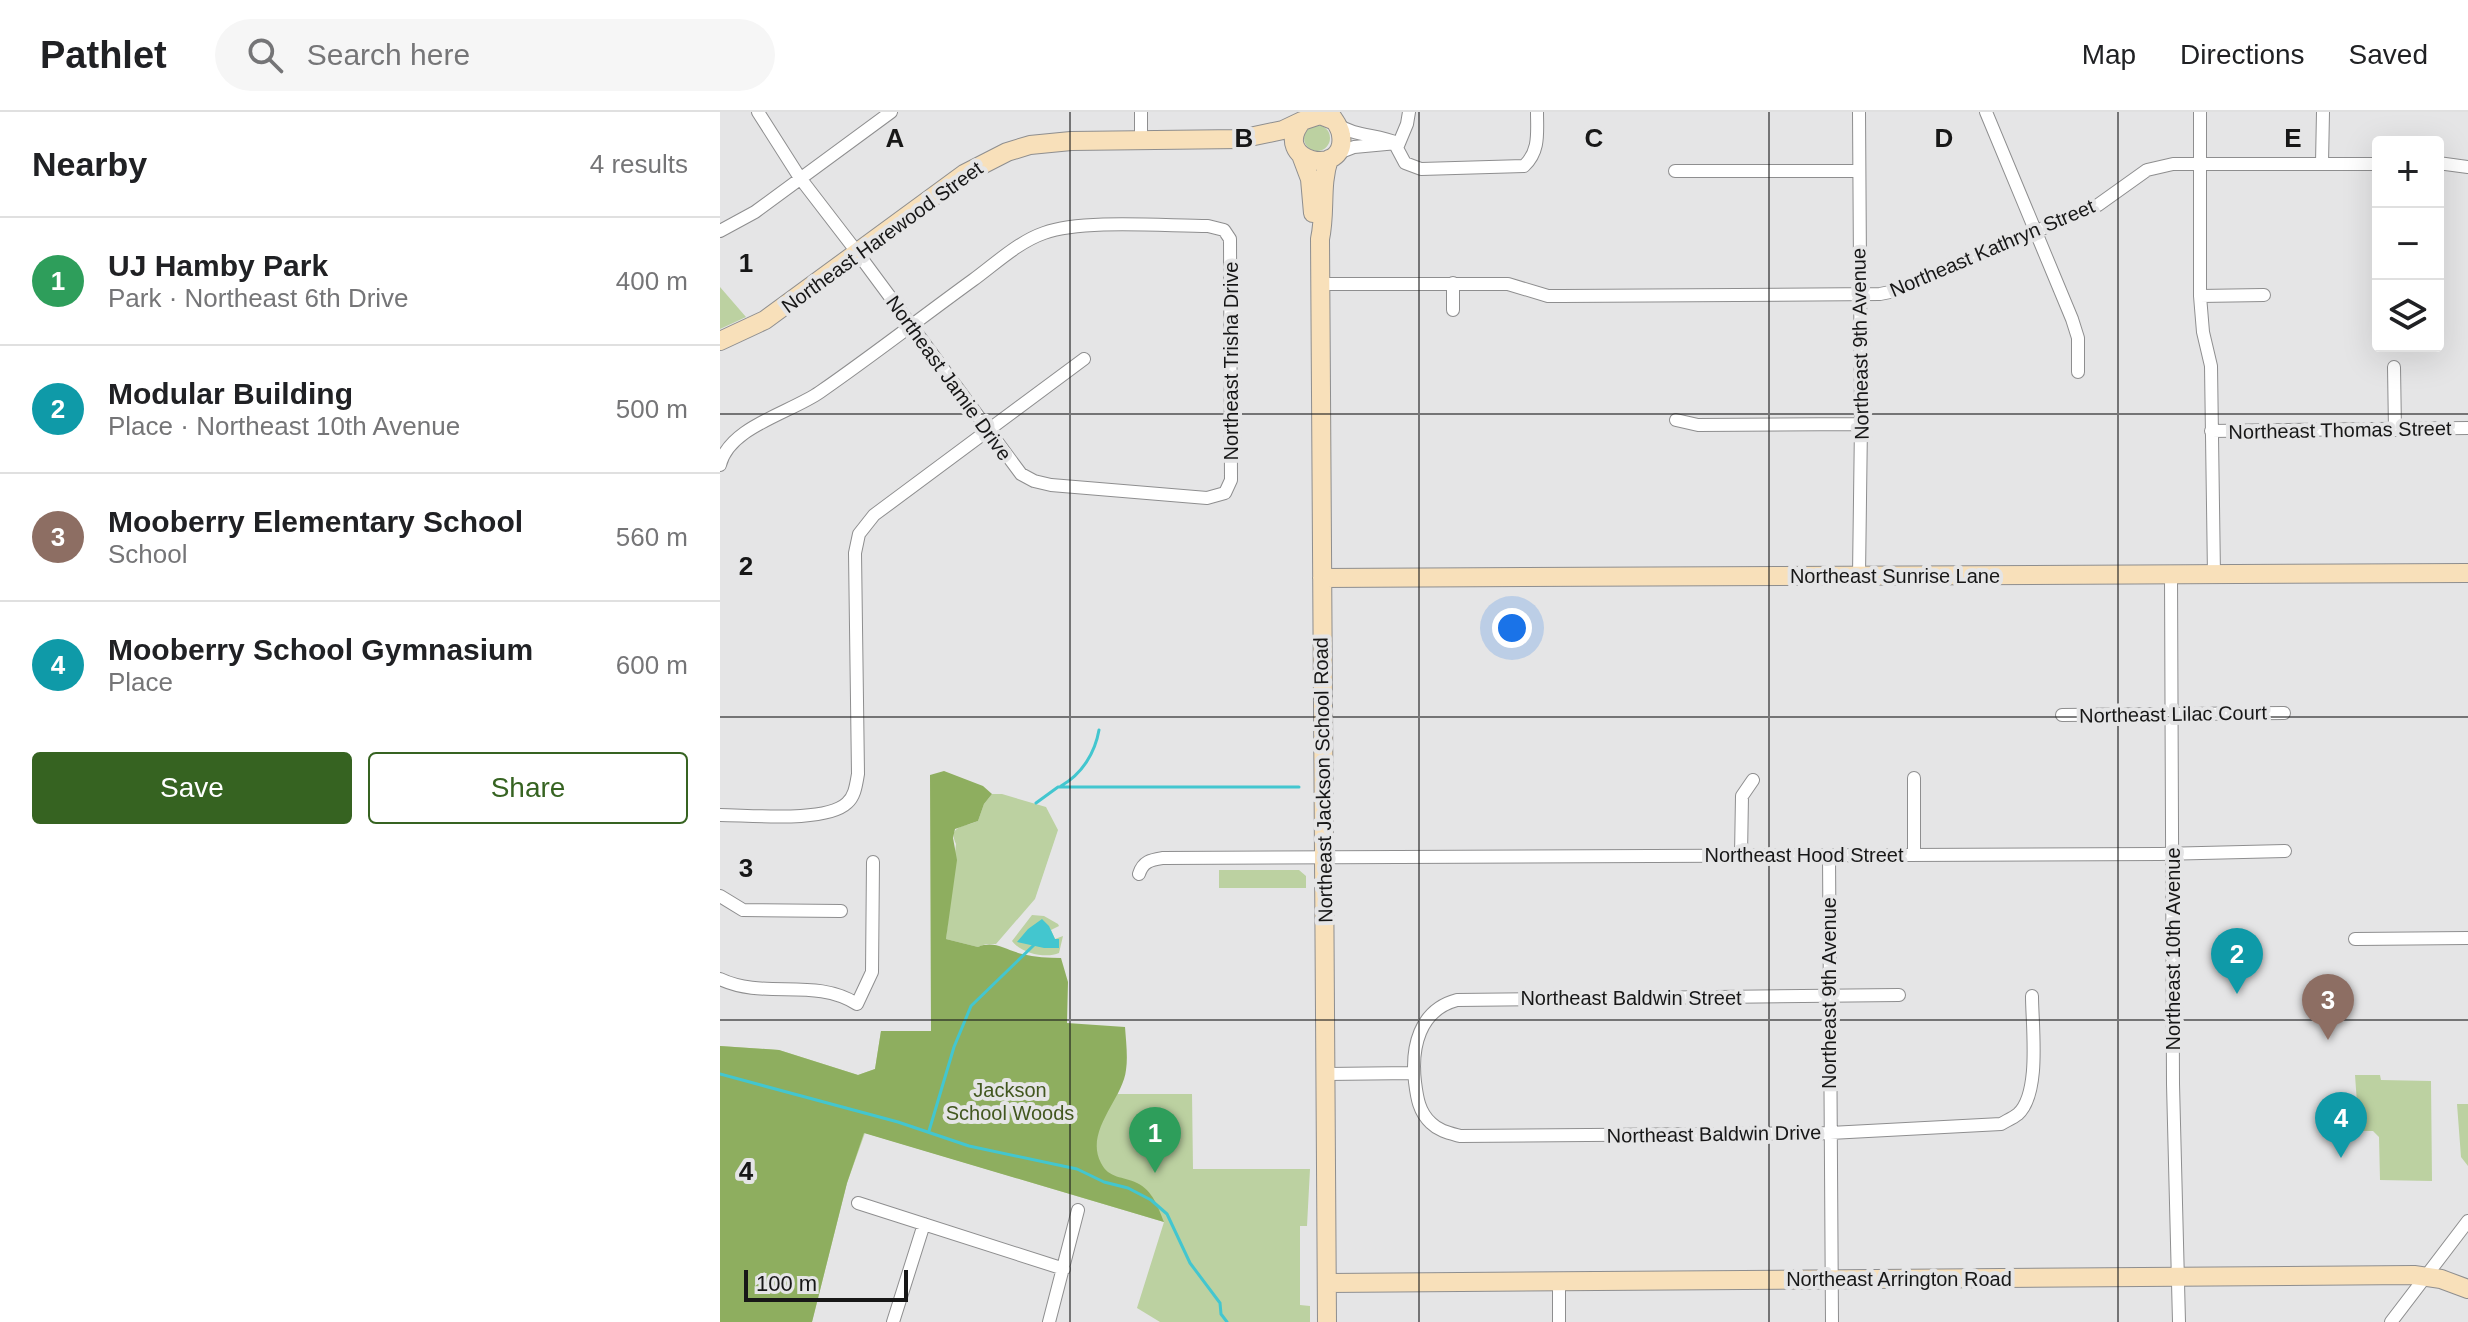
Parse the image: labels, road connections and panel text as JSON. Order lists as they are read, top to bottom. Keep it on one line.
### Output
{"streets":{"street":["Northeast Harewood Street","Northeast Kathryn Street","Northeast 9th Avenue","Northeast Trisha Drive","Northeast Jamie Drive","Northeast Thomas Street","Northeast Sunrise Lane","Northeast Lilac Court","Northeast Jackson School Road","Northeast Hood Street","Northeast 10th Avenue","Northeast Baldwin Street","Northeast Baldwin Drive","Northeast Arrington Road"]},"crossings":[["Northeast Harewood Street","Northeast Jamie Drive"],["Northeast Harewood Street","Northeast Jackson School Road"],["Northeast Kathryn Street","Northeast 9th Avenue"],["Northeast Kathryn Street","Northeast Jackson School Road"],["Northeast 9th Avenue","Northeast Sunrise Lane"],["Northeast 9th Avenue","Northeast Hood Street"],["Northeast 9th Avenue","Northeast Baldwin Street"],["Northeast 9th Avenue","Northeast Baldwin Drive"],["Northeast 9th Avenue","Northeast Arrington Road"],["Northeast Trisha Drive","Northeast Jamie Drive"],["Northeast Sunrise Lane","Northeast Jackson School Road"],["Northeast Sunrise Lane","Northeast 10th Avenue"],["Northeast Lilac Court","Northeast 10th Avenue"],["Northeast Jackson School Road","Northeast Hood Street"],["Northeast Jackson School Road","Northeast Arrington Road"],["Northeast Hood Street","Northeast 10th Avenue"],["Northeast 10th Avenue","Northeast Arrington Road"],["Northeast Baldwin Street","Northeast Baldwin Drive"]],"parks":["Jackson School Woods"],"scale_bar":"100 m","page":{"header":"Pathlet","search":"Search here","nav":["Map","Directions","Saved"],"heading":["Nearby","4 results"],"map_buttons":["+","−"],"list":[{"mark":"1","name":"UJ Hamby Park","note":"Park · Northeast 6th Drive","value":"400 m"},{"mark":"2","name":"Modular Building","note":"Place · Northeast 10th Avenue","value":"500 m"},{"mark":"3","name":"Mooberry Elementary School","note":"School","value":"560 m"},{"mark":"4","name":"Mooberry School Gymnasium","note":"Place","value":"600 m"}],"buttons":["Save","Share"],"pins":["2","3","4","1"],"scale":"100 m"},"grid":{"columns":["A","B","C","D","E"],"rows":["1","2","3","4"]}}
